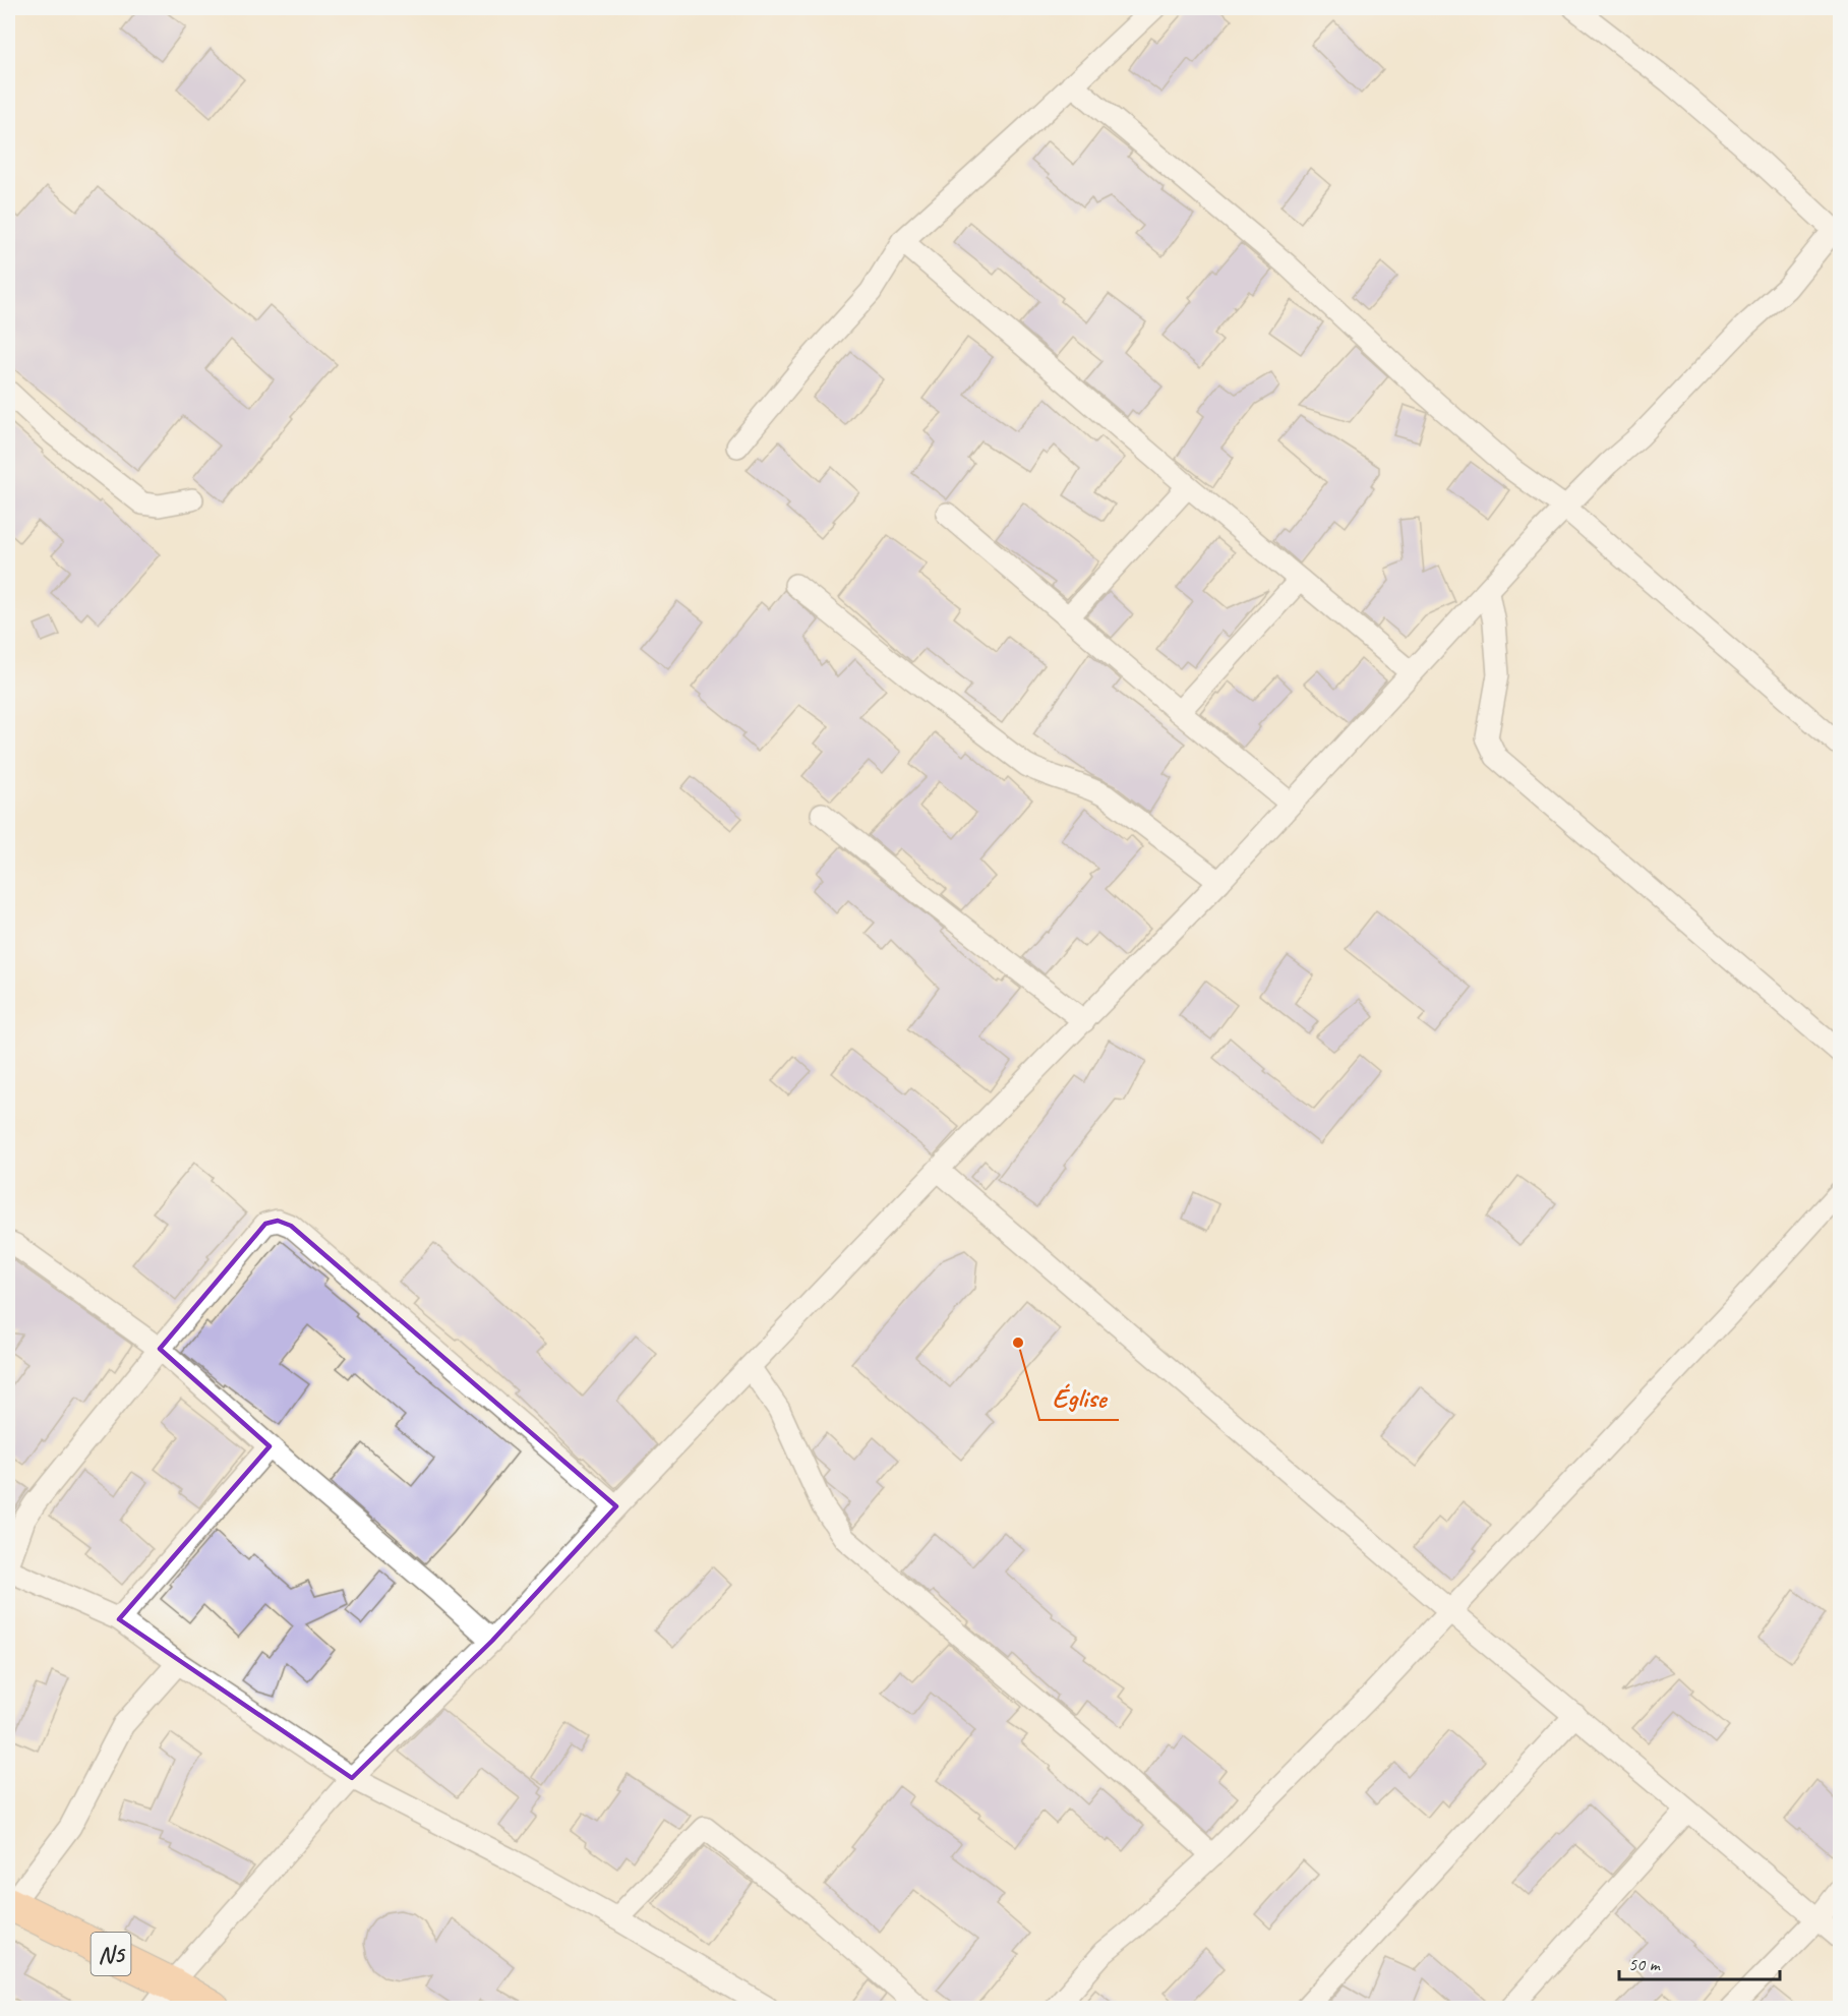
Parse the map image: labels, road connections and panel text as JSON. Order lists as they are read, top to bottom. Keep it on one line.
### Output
{"streets":{"highway":["N5"]},"places":["Église"],"scale_bar":"50 m"}
